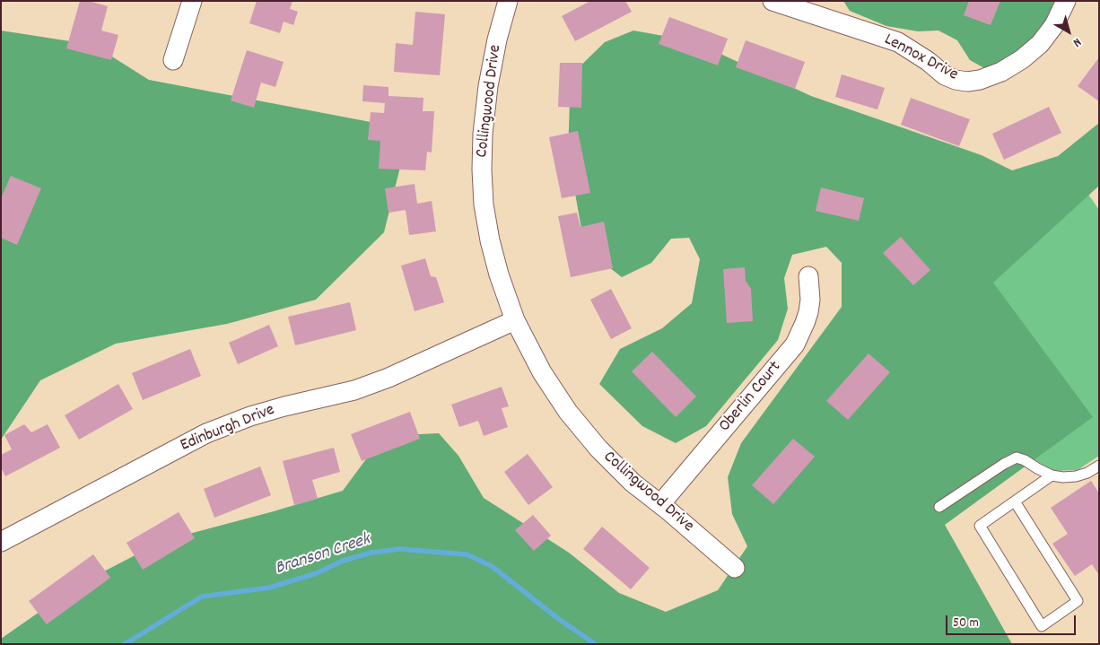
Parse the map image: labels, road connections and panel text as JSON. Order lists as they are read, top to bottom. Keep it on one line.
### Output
{"streets":{"street":["Lennox Drive","Collingwood Drive","Oberlin Court","Edinburgh Drive"]},"crossings":[["Collingwood Drive","Oberlin Court"],["Collingwood Drive","Edinburgh Drive"]],"water":["Branson Creek"],"scale_bar":"50 m","north":"bottom right"}
